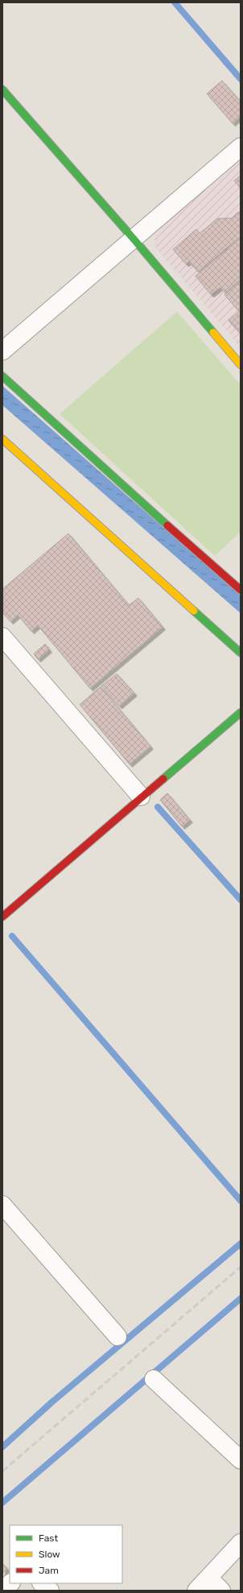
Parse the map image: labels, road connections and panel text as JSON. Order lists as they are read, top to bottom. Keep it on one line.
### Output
{"legend":["Fast","Slow","Jam"]}
